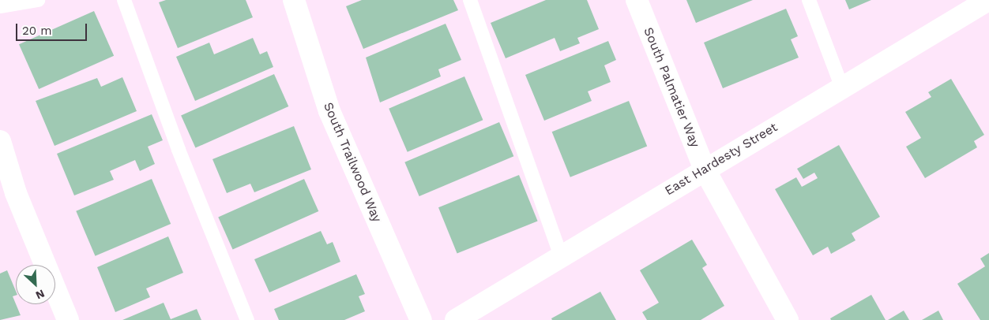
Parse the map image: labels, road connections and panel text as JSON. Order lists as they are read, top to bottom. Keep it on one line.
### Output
{"streets":{"street":["South Palmatier Way","East Hardesty Street","South Trailwood Way"]},"crossings":[["South Palmatier Way","East Hardesty Street"]],"scale_bar":"20 m","north":"bottom right"}
